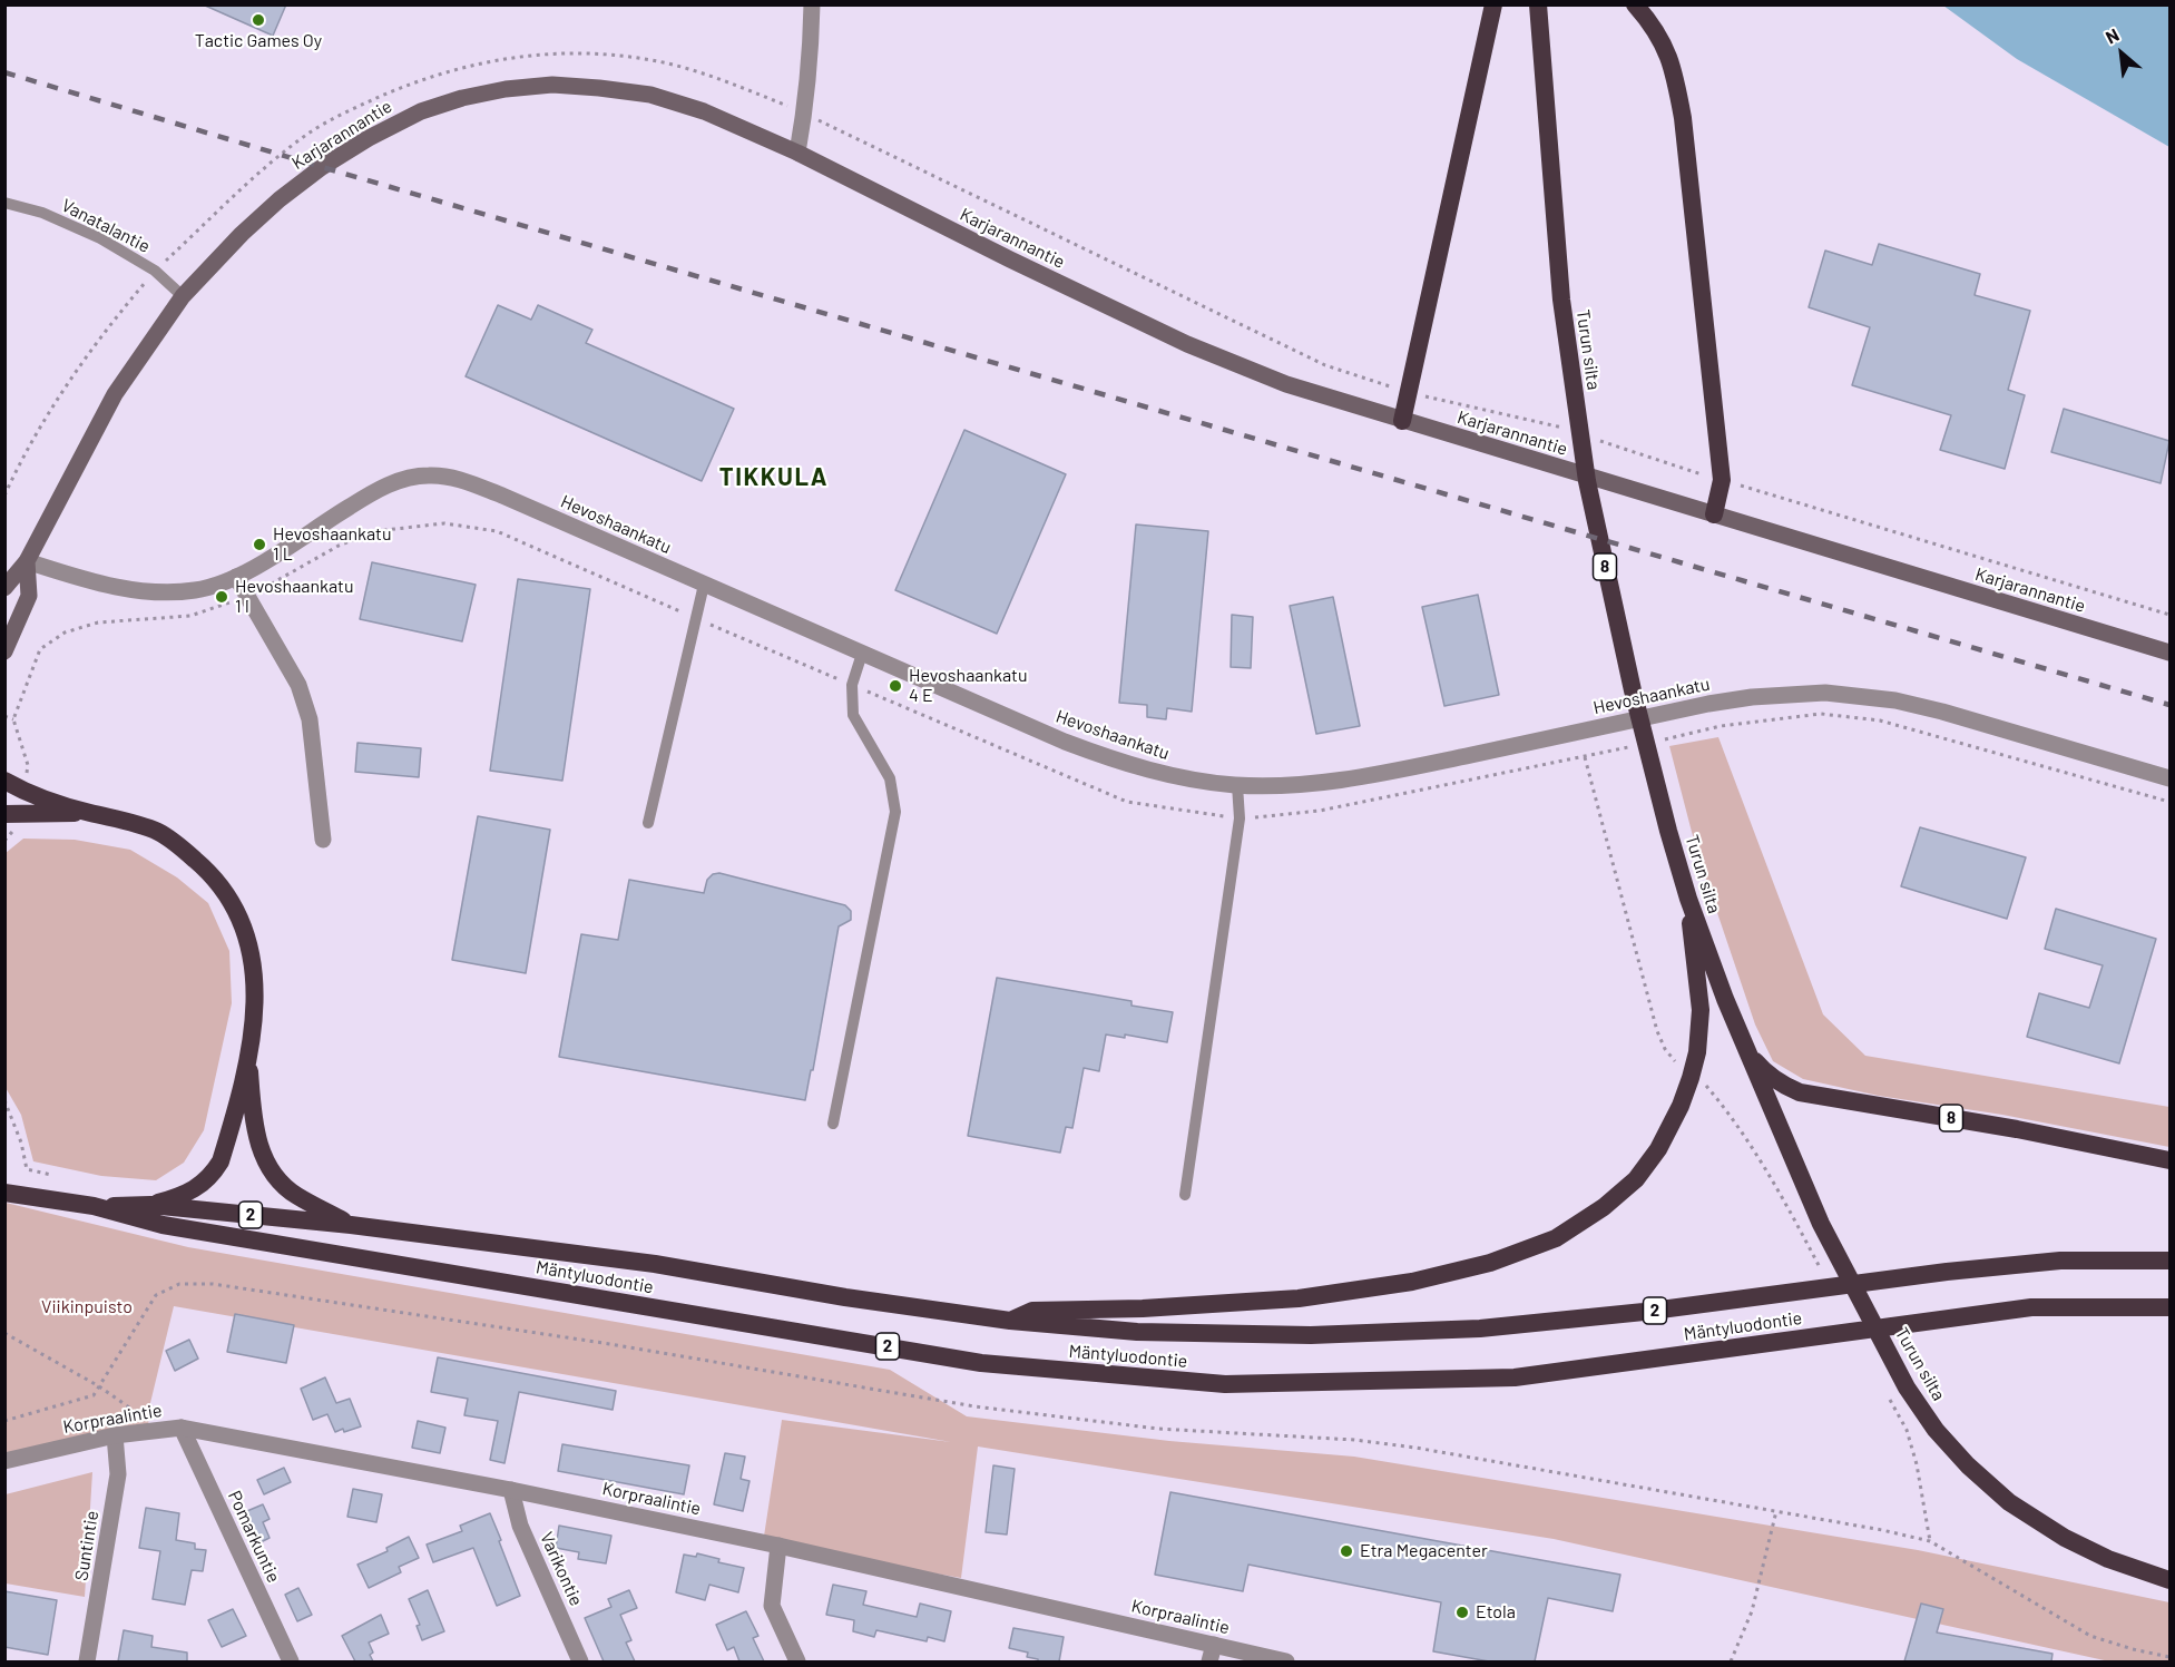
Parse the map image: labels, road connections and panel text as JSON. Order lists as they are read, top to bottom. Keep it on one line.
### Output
{"streets":{"highway":["Turun silta","8","2","Mäntyluodontie"],"main road":["Karjarannantie"],"street":["Hevoshaankatu","Korpraalintie","Pomarkuntie","Suntintie","Varikontie"],"lane":["Vanatalantie"]},"crossings":[["Karjarannantie","Vanatalantie"],["Karjarannantie","Hevoshaankatu"],["Turun silta","8"],["Korpraalintie","Pomarkuntie"],["Korpraalintie","Suntintie"],["Korpraalintie","Varikontie"]],"districts":["TIKKULA"],"parks":["Viikinpuisto"],"places":["Tactic Games Oy","Hevoshaankatu 1 L","Hevoshaankatu 1 I","Hevoshaankatu 4 E","Etra Megacenter","Etola"],"north":"top left"}
